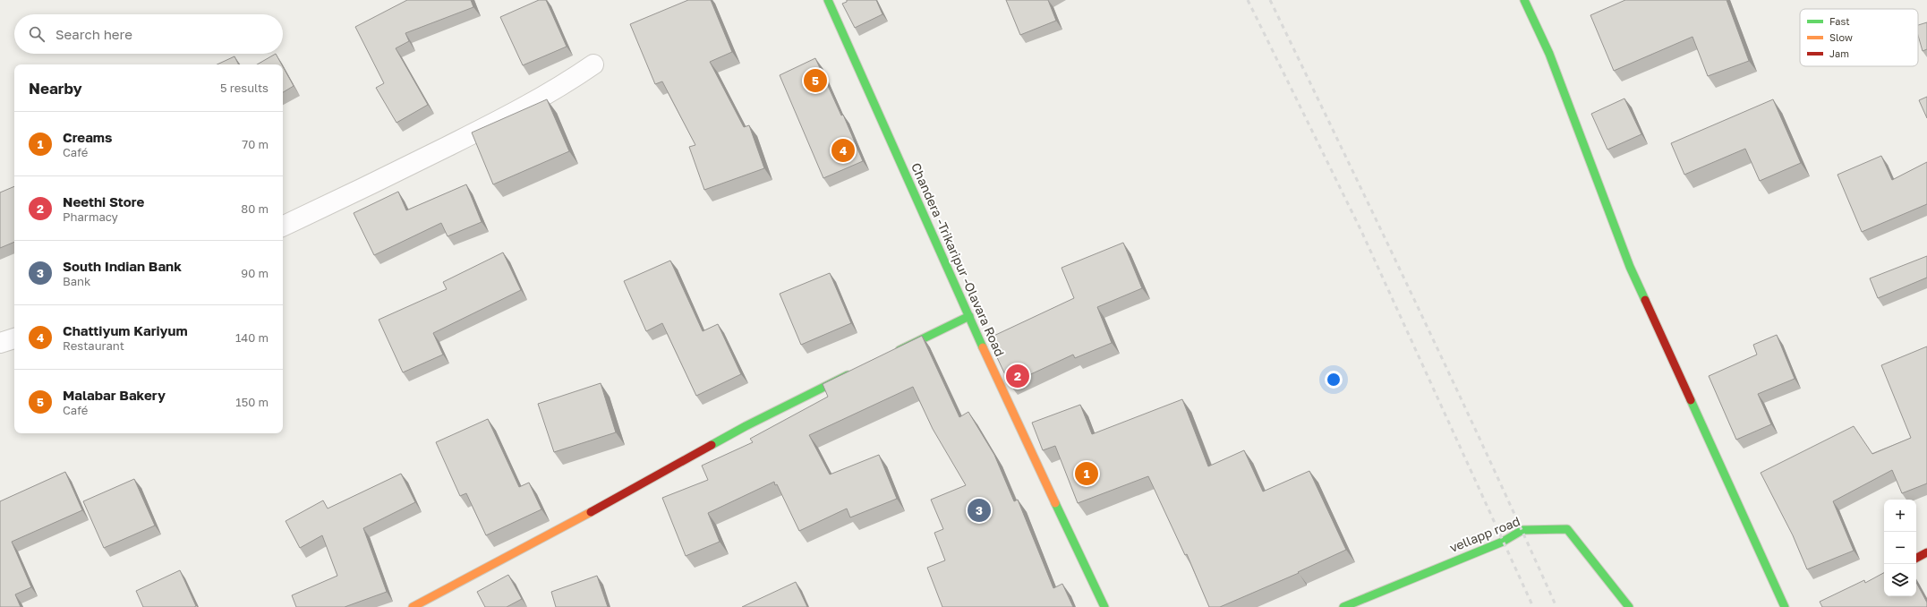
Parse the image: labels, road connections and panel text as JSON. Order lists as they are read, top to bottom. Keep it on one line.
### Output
{"streets":{"street":["Chandera -Trikaripur -Olavara Road","vellapp road"]},"legend":["Fast","Slow","Jam"],"page":{"search":"Search here","heading":["Nearby","5 results"],"pins":["5","4","2","1","3"],"list":[{"mark":"1","name":"Creams","note":"Café","value":"70 m"},{"mark":"2","name":"Neethi Store","note":"Pharmacy","value":"80 m"},{"mark":"3","name":"South Indian Bank","note":"Bank","value":"90 m"},{"mark":"4","name":"Chattiyum Kariyum","note":"Restaurant","value":"140 m"},{"mark":"5","name":"Malabar Bakery","note":"Café","value":"150 m"}],"map_buttons":["+","−"]}}
